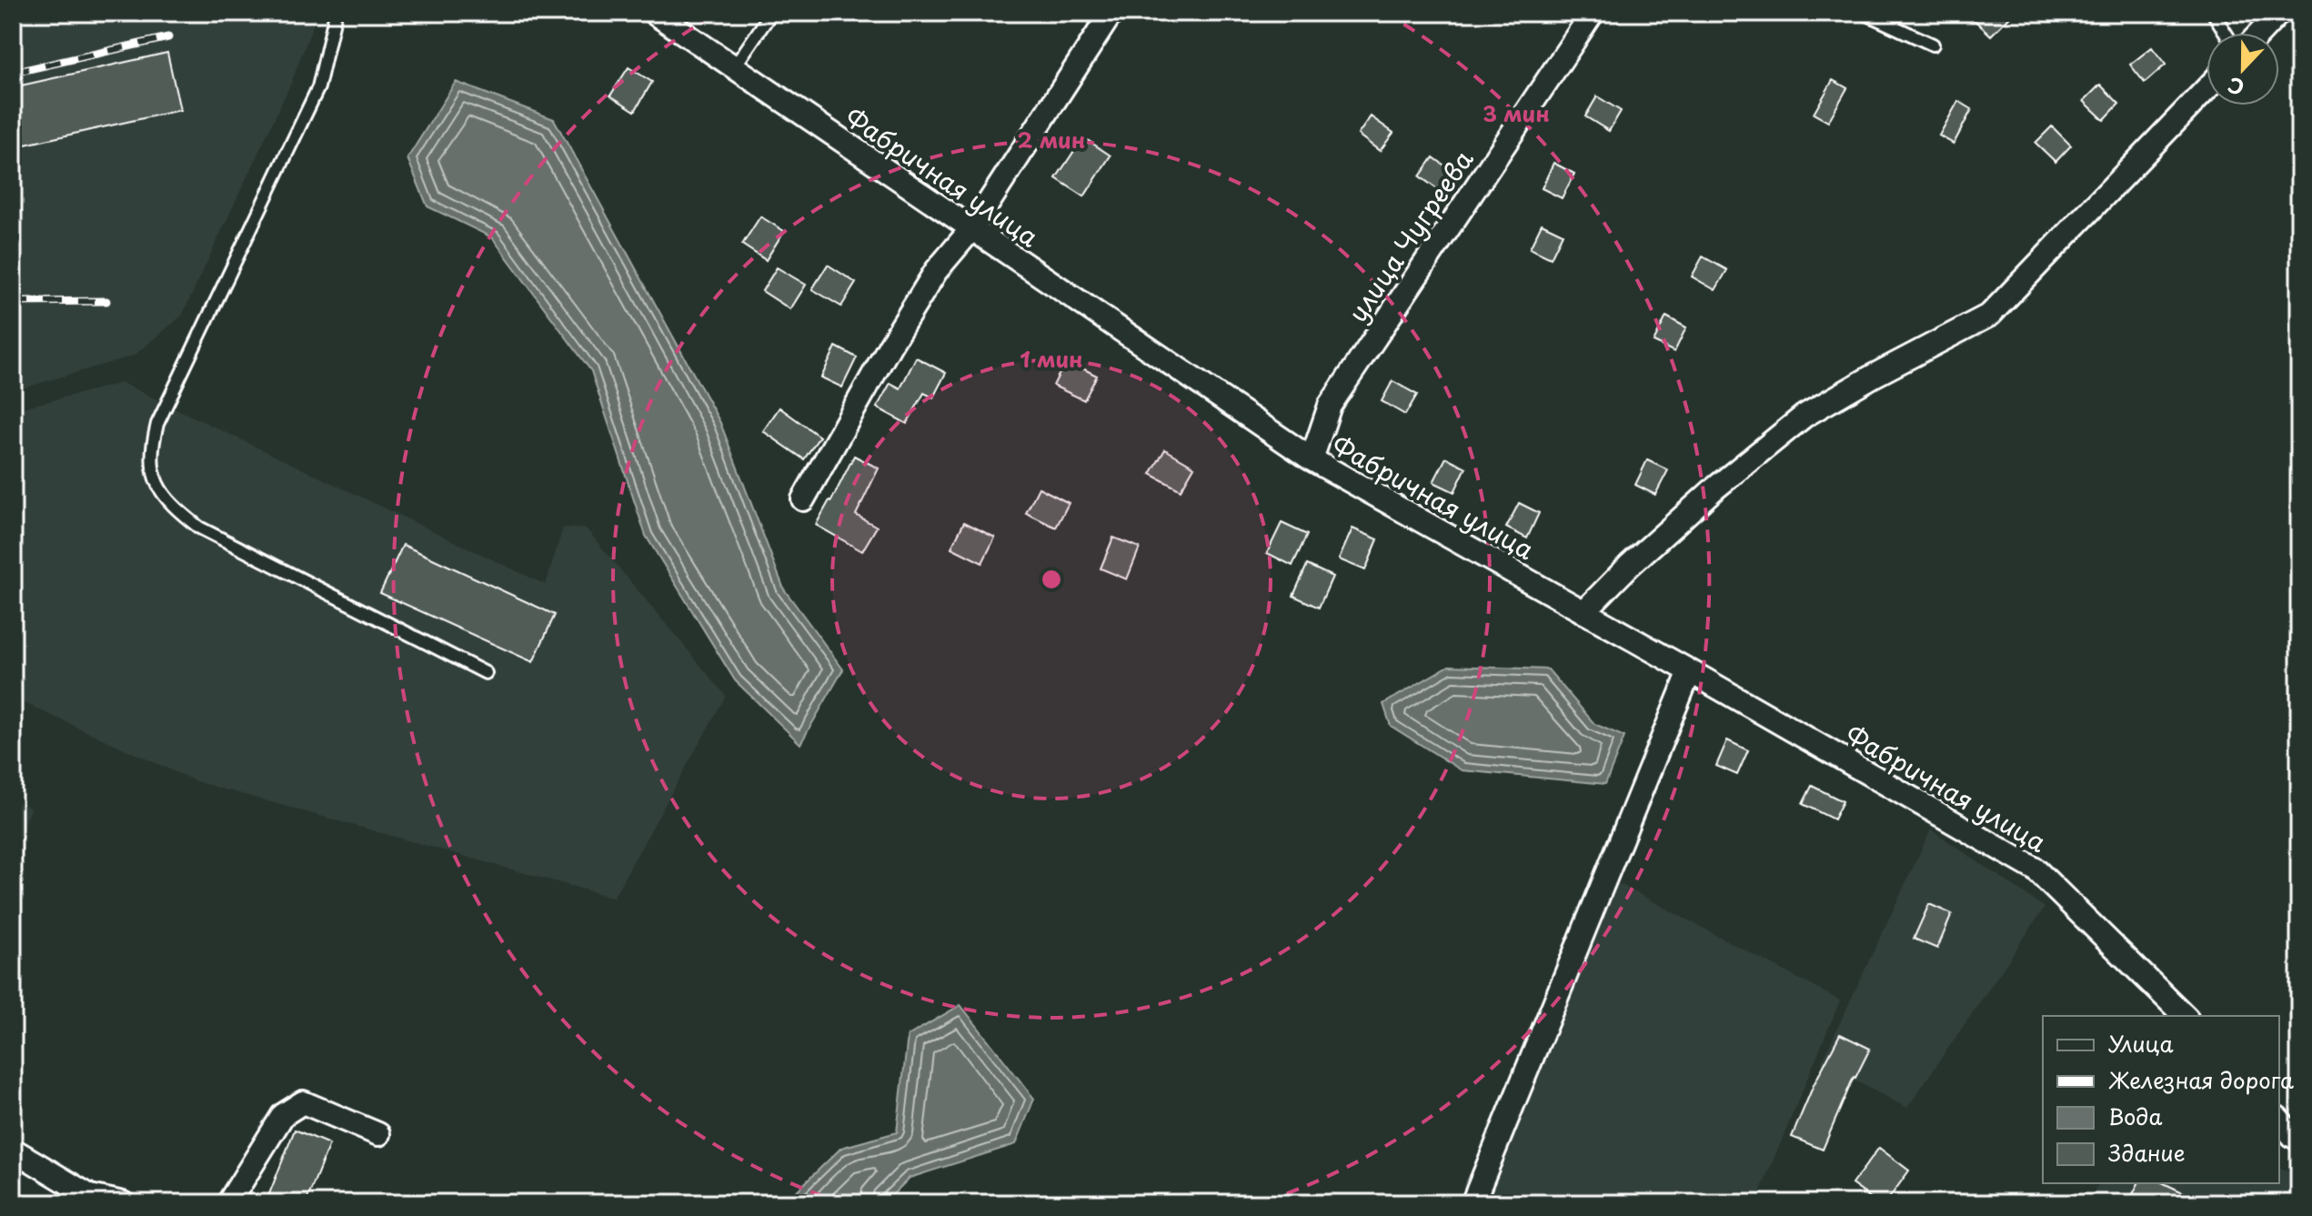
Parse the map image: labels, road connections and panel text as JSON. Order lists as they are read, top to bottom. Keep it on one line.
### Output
{"streets":{"street":["Фабричная улица","улица Чугреева"]},"crossings":[["Фабричная улица","улица Чугреева"]],"legend":["Улица","Железная дорога","Вода","Здание"],"north":"bottom","rings":["3 мин","2 мин","1 мин"]}
